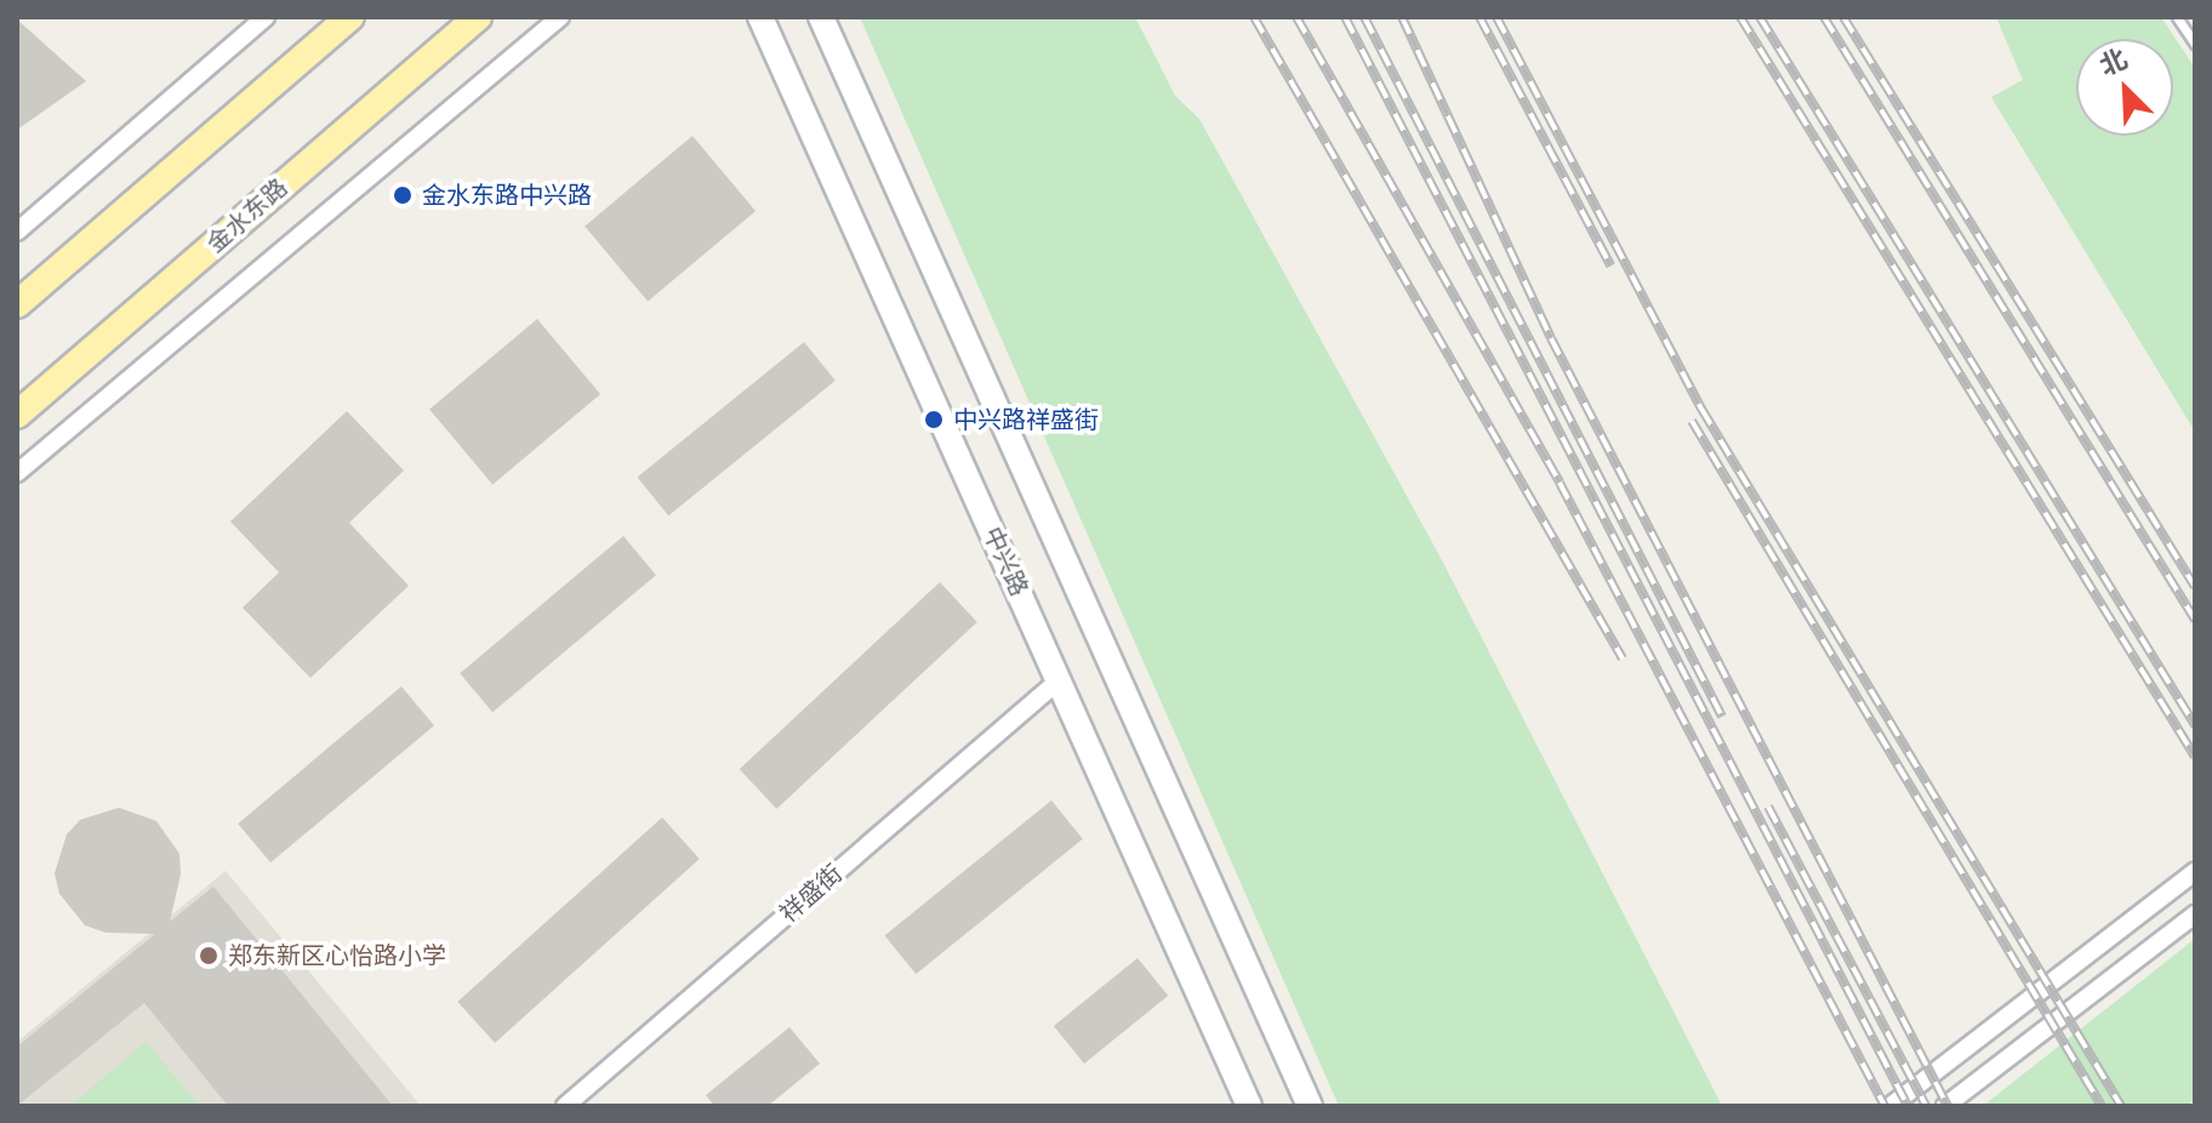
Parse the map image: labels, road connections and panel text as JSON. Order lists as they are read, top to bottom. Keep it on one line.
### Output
{"streets":{"main road":["金水东路"],"street":["中兴路","祥盛街"]},"crossings":[["中兴路","祥盛街"]],"places":["金水东路中兴路","中兴路祥盛街","郑东新区心怡路小学"],"north":"top left"}
